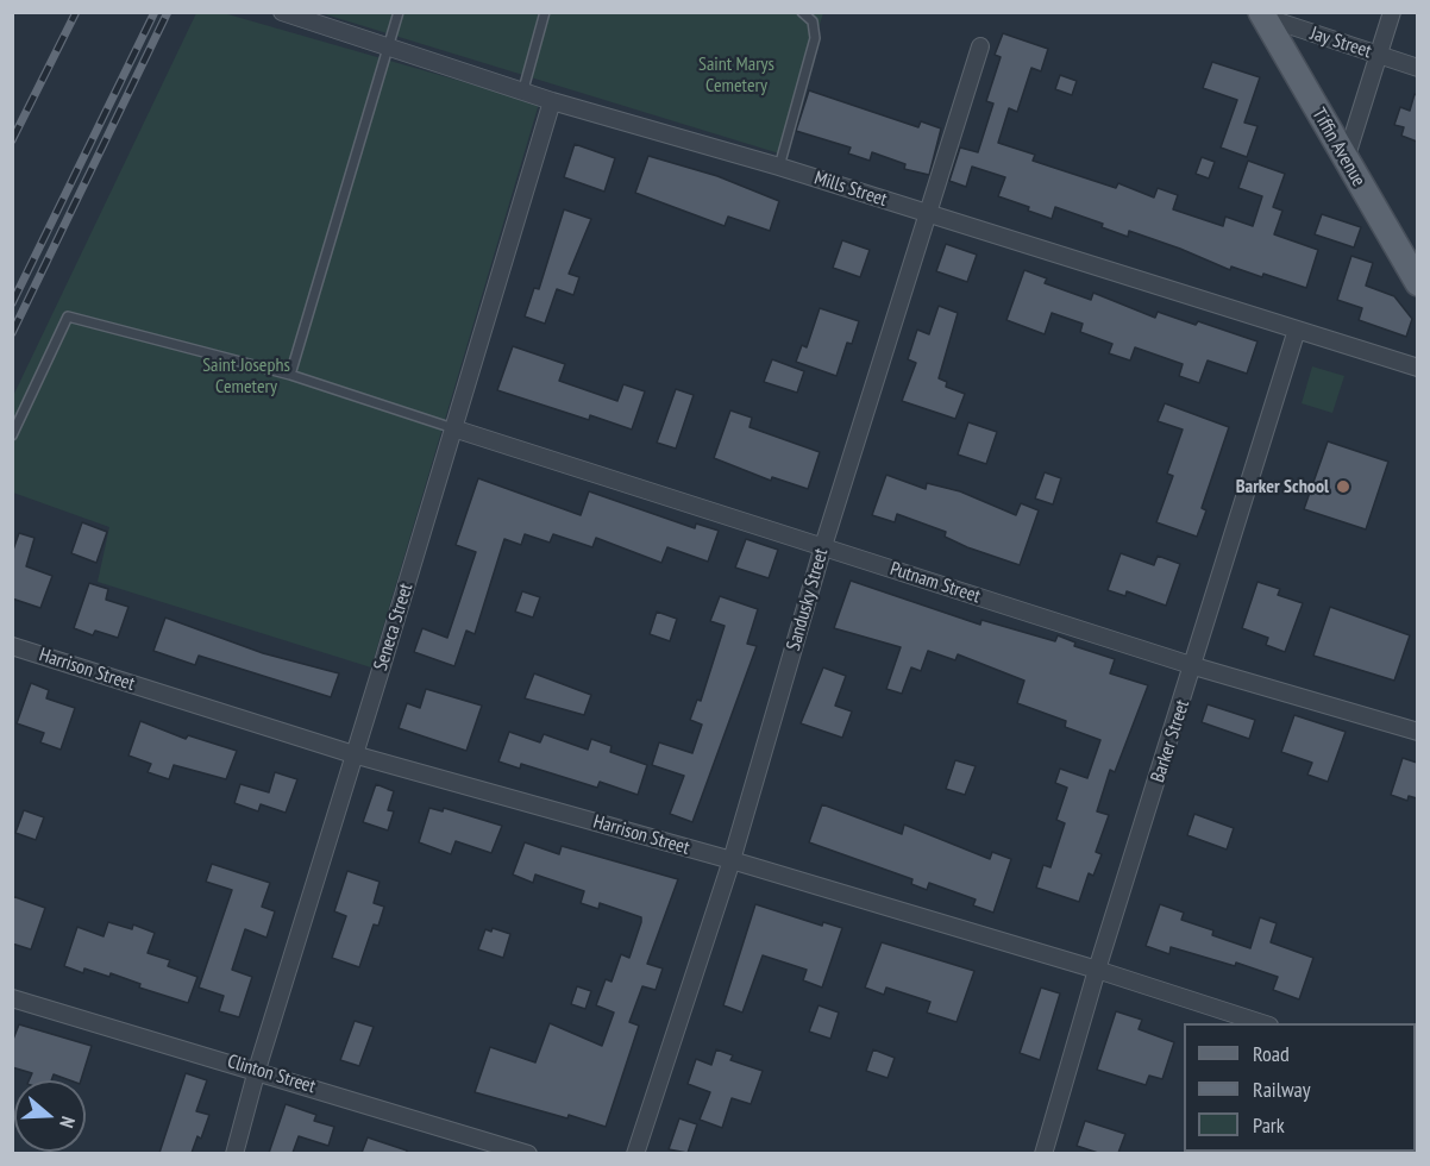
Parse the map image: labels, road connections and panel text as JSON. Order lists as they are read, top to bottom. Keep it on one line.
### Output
{"streets":{"main road":["Tiffin Avenue"],"street":["Jay Street","Mills Street","Putnam Street","Sandusky Street","Seneca Street","Harrison Street","Barker Street","Clinton Street"]},"crossings":[["Jay Street","Tiffin Avenue"],["Mills Street","Sandusky Street"],["Mills Street","Seneca Street"],["Mills Street","Barker Street"],["Putnam Street","Sandusky Street"],["Putnam Street","Seneca Street"],["Putnam Street","Barker Street"],["Sandusky Street","Harrison Street"],["Seneca Street","Harrison Street"],["Seneca Street","Clinton Street"],["Harrison Street","Barker Street"]],"parks":["Saint Marys Cemetery","Saint Josephs Cemetery"],"places":["Barker School"],"legend":["Road","Railway","Park"],"north":"right"}
